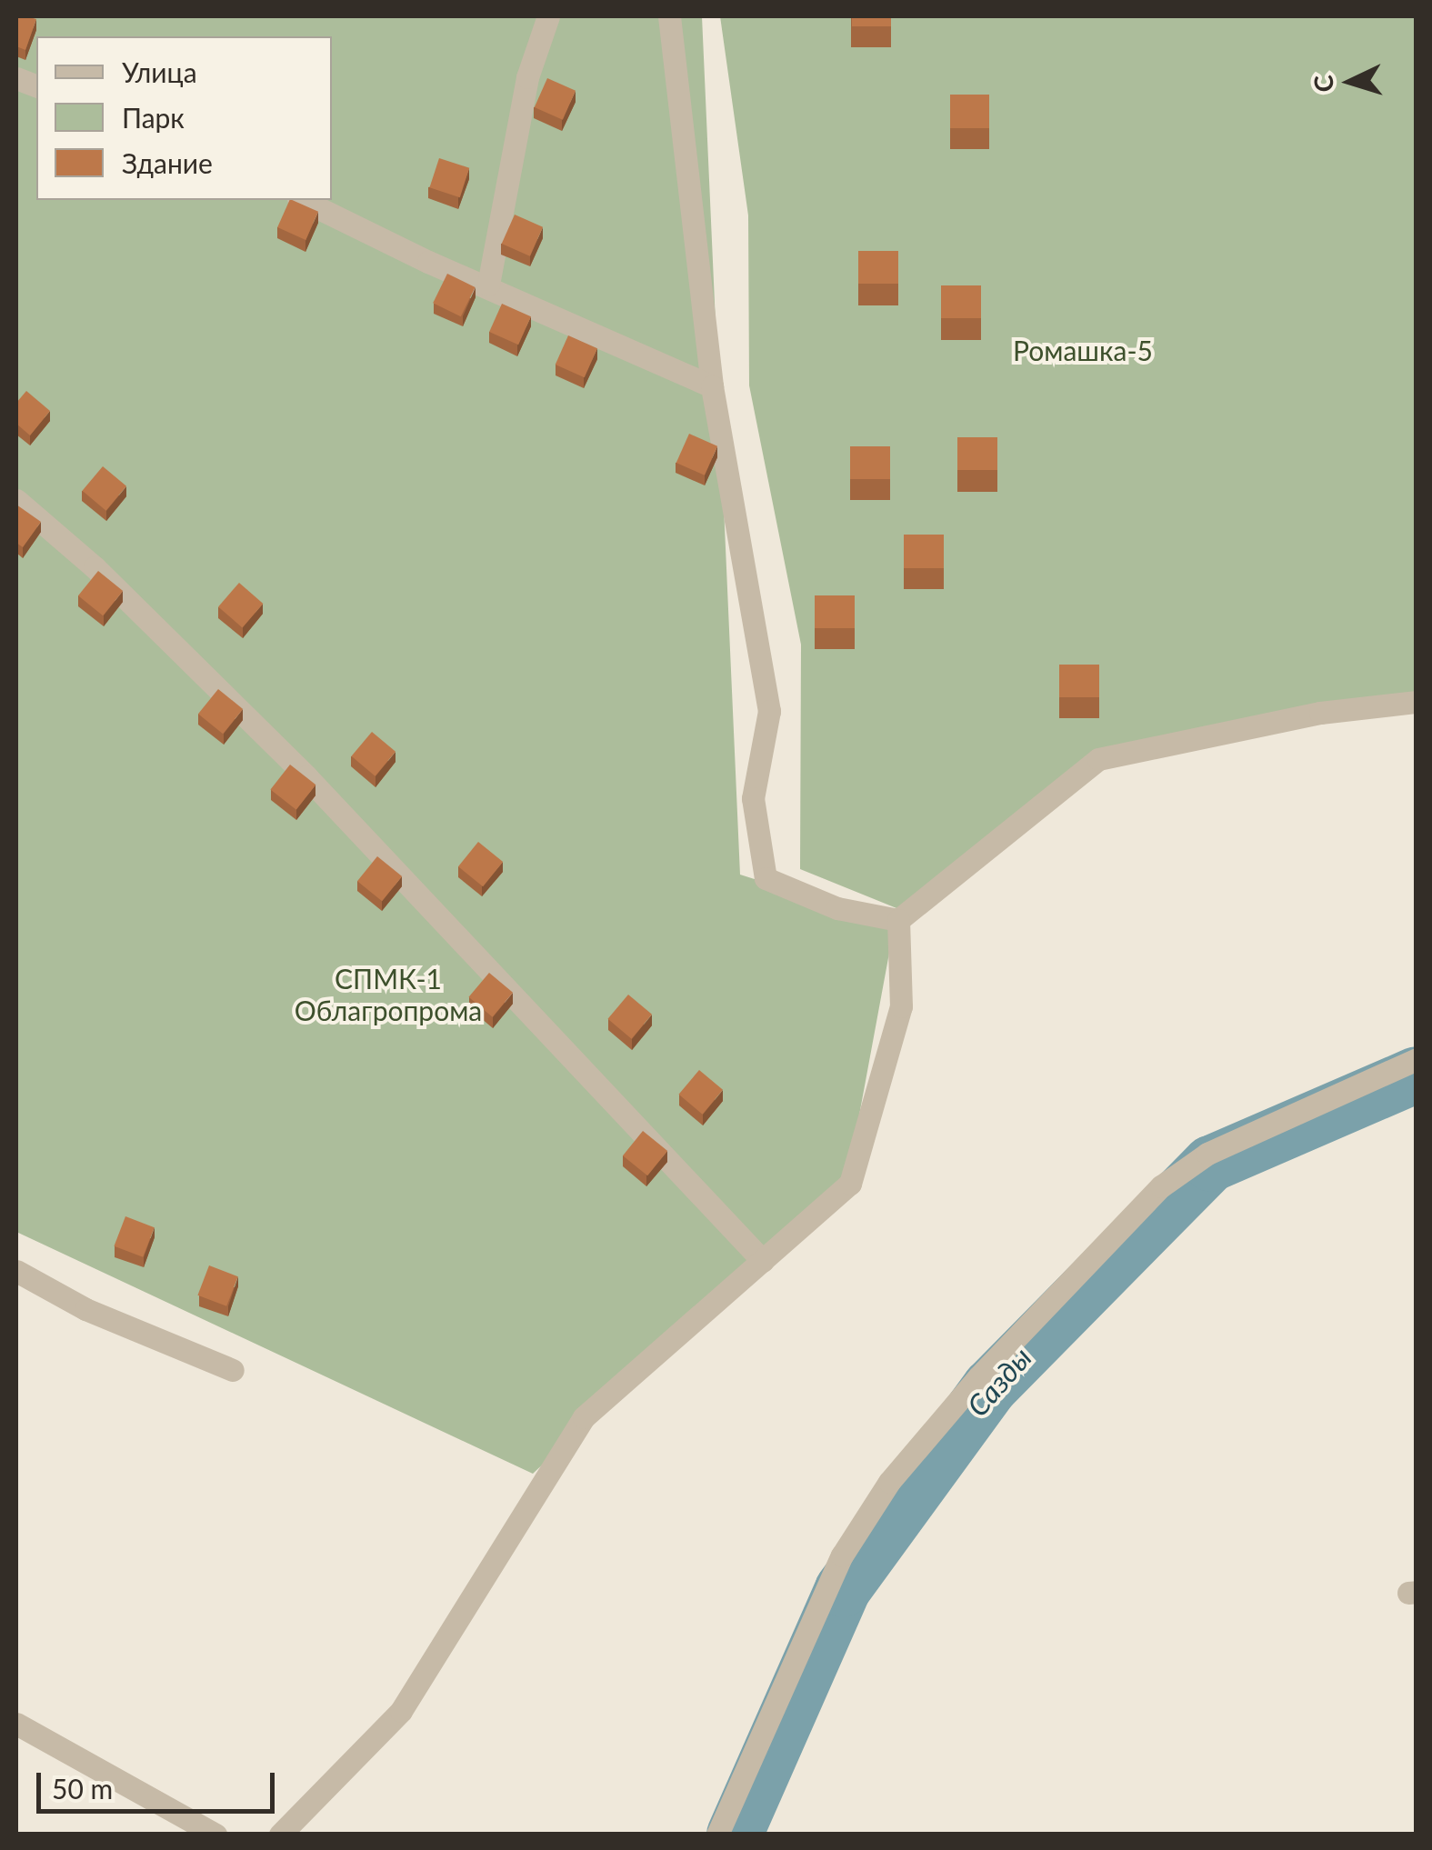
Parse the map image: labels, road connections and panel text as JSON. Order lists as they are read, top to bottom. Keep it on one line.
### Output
{"water":["Сазды"],"parks":["Ромашка-5","СПМК-1 Облагропрома"],"legend":["Улица","Парк","Здание"],"scale_bar":"50 m","north":"left"}
